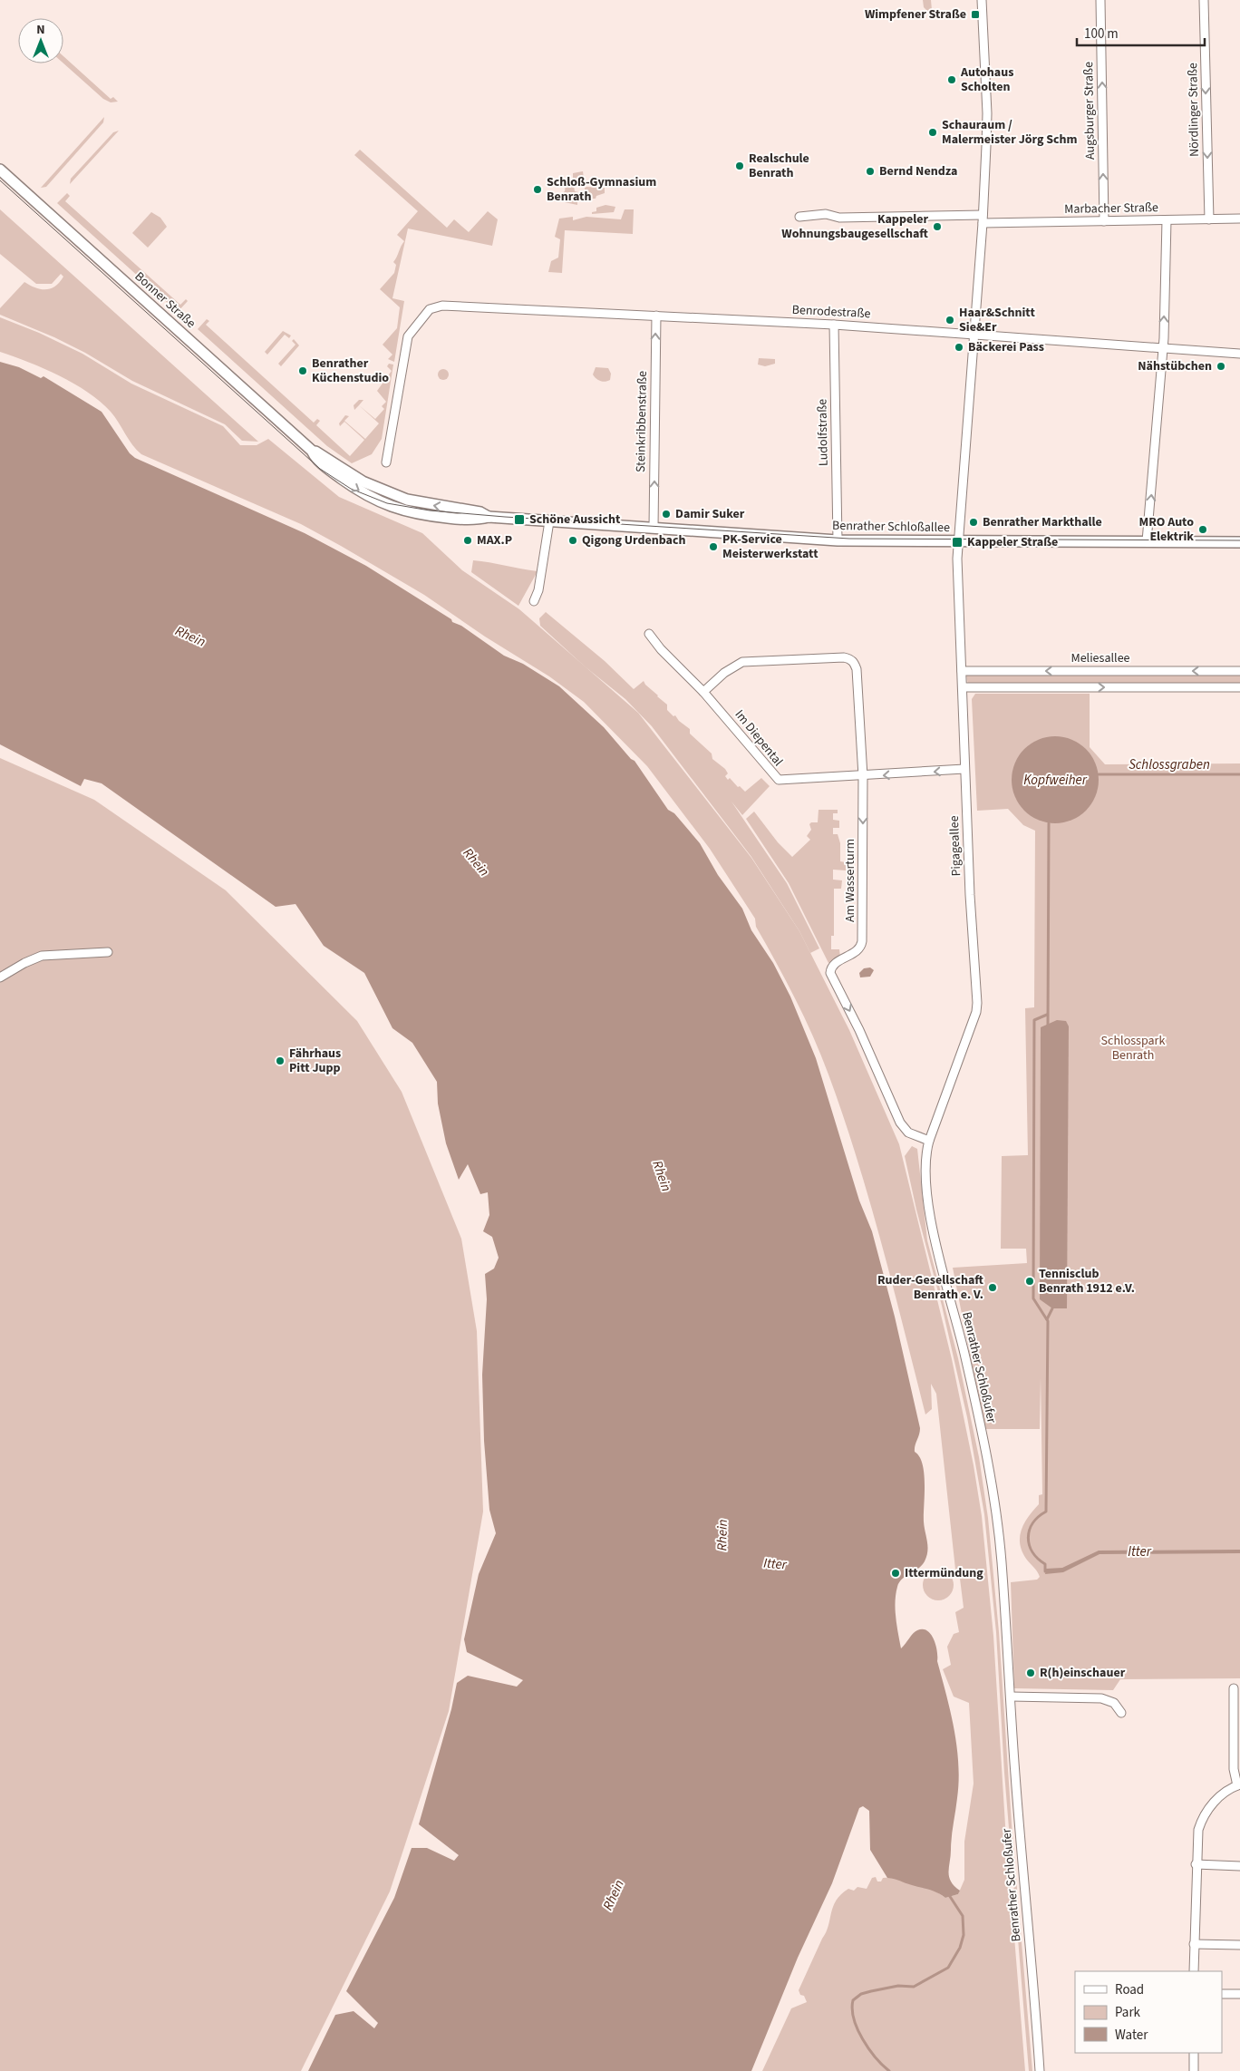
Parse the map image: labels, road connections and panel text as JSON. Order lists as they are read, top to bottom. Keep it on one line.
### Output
{"streets":{"main road":["Bonner Straße","Benrather Schloßallee"],"street":["Nördlinger Straße","Augsburger Straße","Marbacher Straße","Benrodestraße","Steinkribbenstraße","Ludolfstraße","Meliesallee","Im Diepental","Pigageallee","Am Wasserturm","Benrather Schloßufer"]},"crossings":[["Nördlinger Straße","Marbacher Straße"],["Augsburger Straße","Marbacher Straße"],["Bonner Straße","Benrather Schloßallee"],["Benrodestraße","Steinkribbenstraße"],["Benrodestraße","Ludolfstraße"],["Steinkribbenstraße","Benrather Schloßallee"],["Ludolfstraße","Benrather Schloßallee"],["Benrather Schloßallee","Pigageallee"],["Meliesallee","Pigageallee"],["Im Diepental","Pigageallee"],["Im Diepental","Am Wasserturm"],["Pigageallee","Am Wasserturm"],["Pigageallee","Benrather Schloßufer"],["Am Wasserturm","Benrather Schloßufer"]],"one_way":["Nördlinger Straße","Augsburger Straße","Steinkribbenstraße","Am Wasserturm"],"water":["Rhein","Schlossgraben","Kopfweiher","Itter"],"parks":["Schlosspark Benrath"],"places":{"transit":["Wimpfener Straße","Schöne Aussicht","Kappeler Straße"],"other":["Autohaus Scholten","Schauraum / Malermeister Jörg Schm","Realschule Benrath","Bernd Nendza","Schloß-Gymnasium Benrath","Kappeler Wohnungsbaugesellschaft","Haar&Schnitt Sie&Er","Bäckerei Pass","Nähstübchen","Benrather Küchenstudio","Damir Suker","Benrather Markthalle","MRO Auto Elektrik","MAX.P","Qigong Urdenbach","PK-Service Meisterwerkstatt","Fährhaus Pitt Jupp","Tennisclub Benrath 1912 e.V.","Ruder-Gesellschaft Benrath e. V.","Ittermündung","R(h)einschauer"]},"legend":["Road","Park","Water"],"scale_bar":"100 m","north":"top"}
